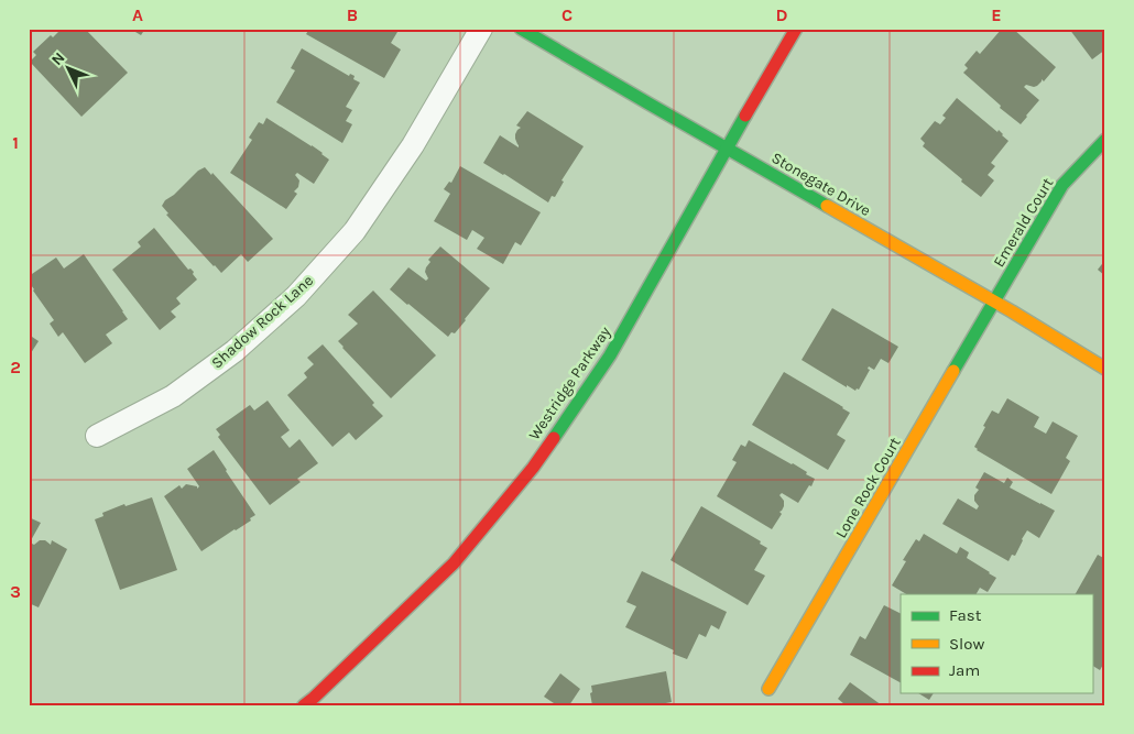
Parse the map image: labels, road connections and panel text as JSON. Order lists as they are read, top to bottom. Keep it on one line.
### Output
{"streets":{"street":["Stonegate Drive","Emerald Court","Shadow Rock Lane","Westridge Parkway","Lone Rock Court"]},"crossings":[["Stonegate Drive","Emerald Court"],["Stonegate Drive","Westridge Parkway"],["Stonegate Drive","Lone Rock Court"],["Emerald Court","Lone Rock Court"]],"legend":["Fast","Slow","Jam"],"north":"top left","grid":{"columns":["A","B","C","D","E"],"rows":["1","2","3"]}}
